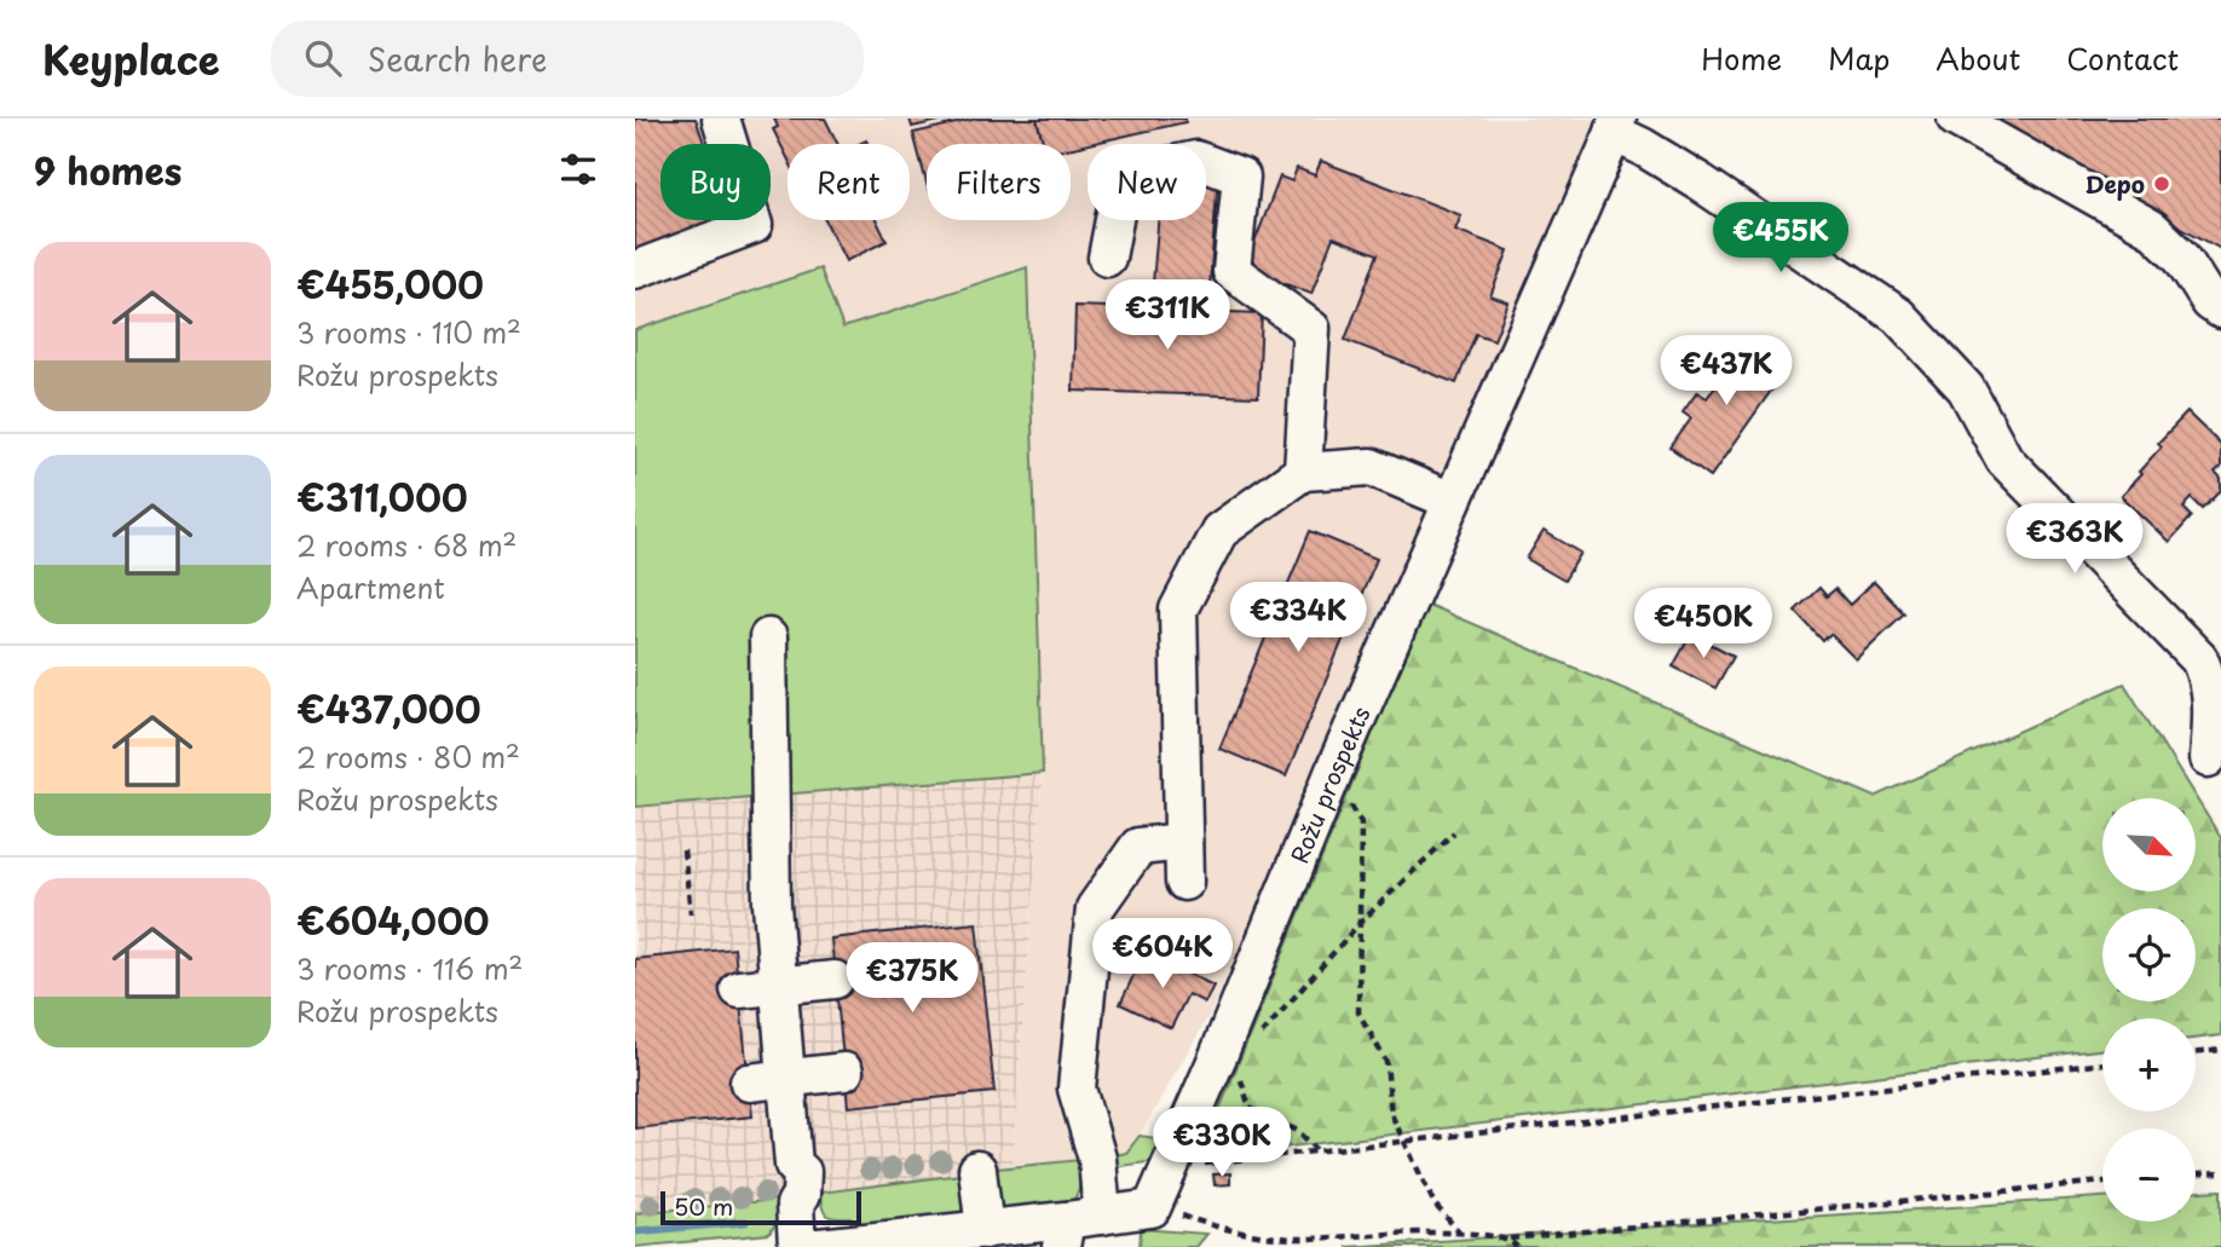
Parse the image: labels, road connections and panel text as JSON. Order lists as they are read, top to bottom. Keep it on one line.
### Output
{"streets":{"street":["Rožu prospekts"]},"places":["Depo"],"scale_bar":"50 m","north":"bottom right","page":{"header":"Keyplace","search":"Search here","nav":["Home","Map","About","Contact"],"heading":"9 homes","chip":["Buy","Rent","Filters","New"],"price":["€455K","€311K","€437K","€363K","€334K","€450K","€604K","€375K","€330K"],"list":[{"name":"€455,000","note":"3 rooms · 110 m² · Rožu prospekts"},{"name":"€311,000","note":"2 rooms · 68 m² · Apartment"},{"name":"€437,000","note":"2 rooms · 80 m² · Rožu prospekts"},{"name":"€604,000","note":"3 rooms · 116 m² · Rožu prospekts"}],"map_buttons":["+","−"],"scale":"50 m"}}
